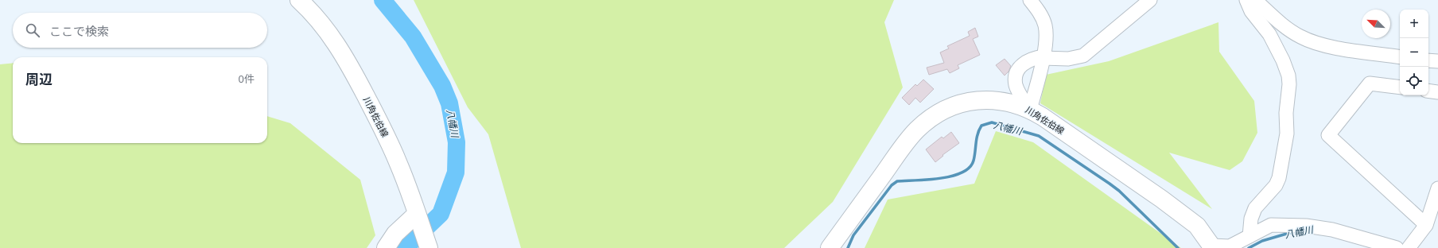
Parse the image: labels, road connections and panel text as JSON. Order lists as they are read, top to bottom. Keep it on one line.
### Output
{"streets":{"main road":["川角佐伯線"]},"water":["八幡川"],"north":"top left","page":{"map_buttons":["+","−"],"search":"ここで検索","heading":["周辺","0件"]}}
